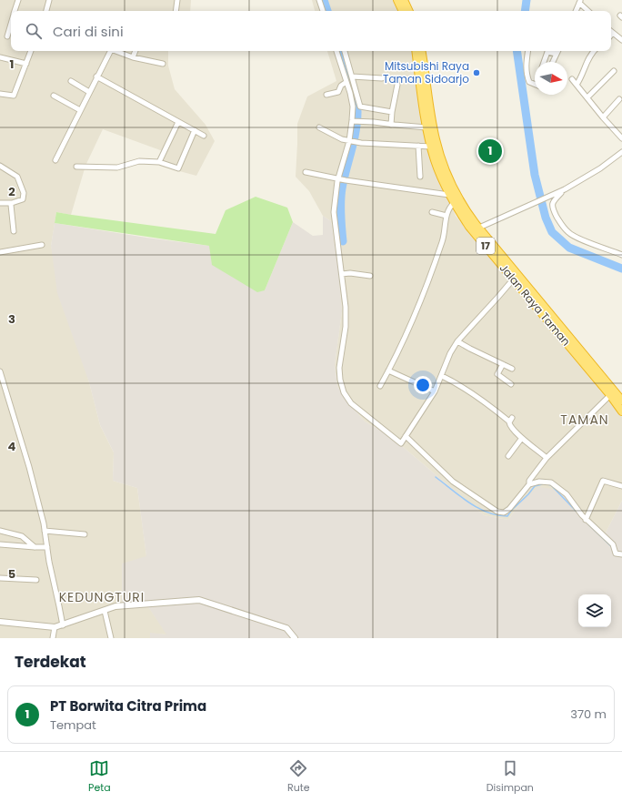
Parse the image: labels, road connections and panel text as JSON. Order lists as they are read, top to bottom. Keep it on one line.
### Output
{"streets":{"highway":["17","Jalan Raya Taman"]},"districts":["TAMAN","KEDUNGTURI"],"places":["Mitsubishi Raya Taman Sidoarjo"],"north":"right","page":{"search":"Cari di sini","pins":"1","heading":"Terdekat","list":[{"mark":"1","name":"PT Borwita Citra Prima","note":"Tempat","value":"370 m"}],"nav":["Peta","Rute","Disimpan"]},"grid":{"rows":["1","2","3","4","5"]}}
